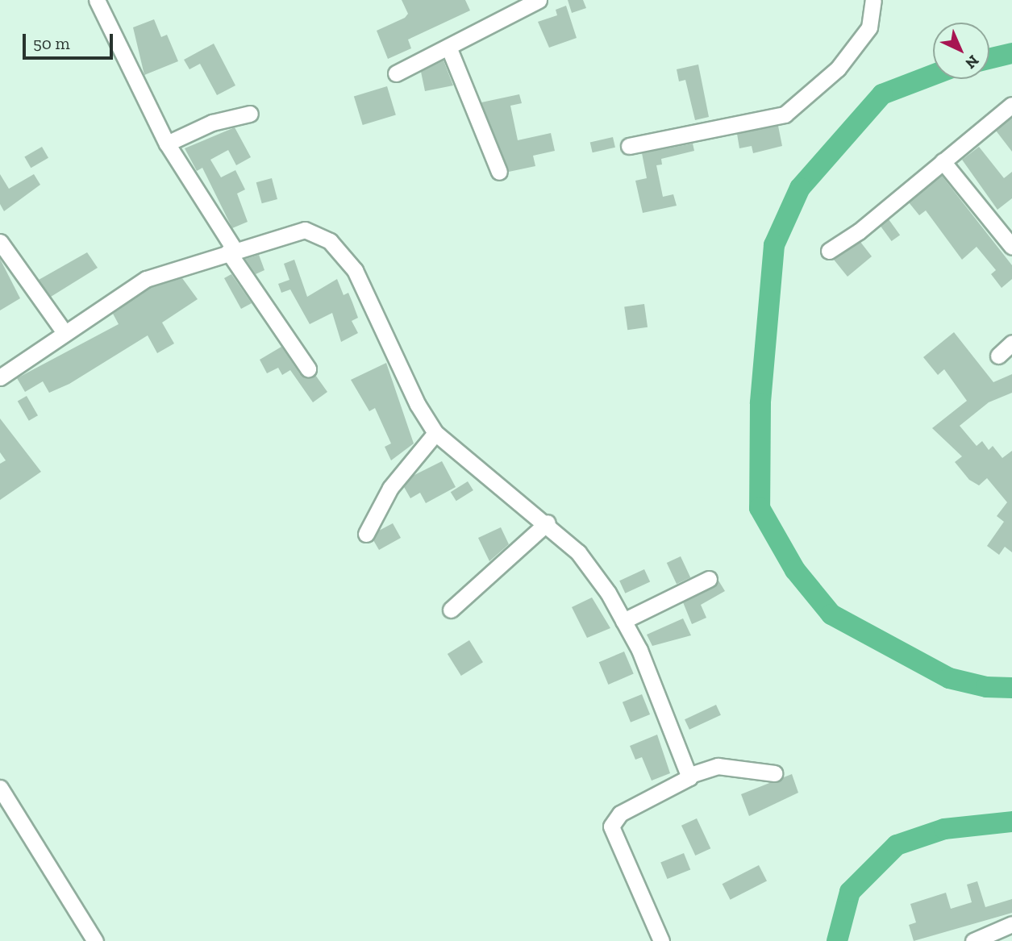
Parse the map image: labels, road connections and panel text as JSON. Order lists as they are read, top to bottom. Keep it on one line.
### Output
{"scale_bar":"50 m","north":"bottom right"}
